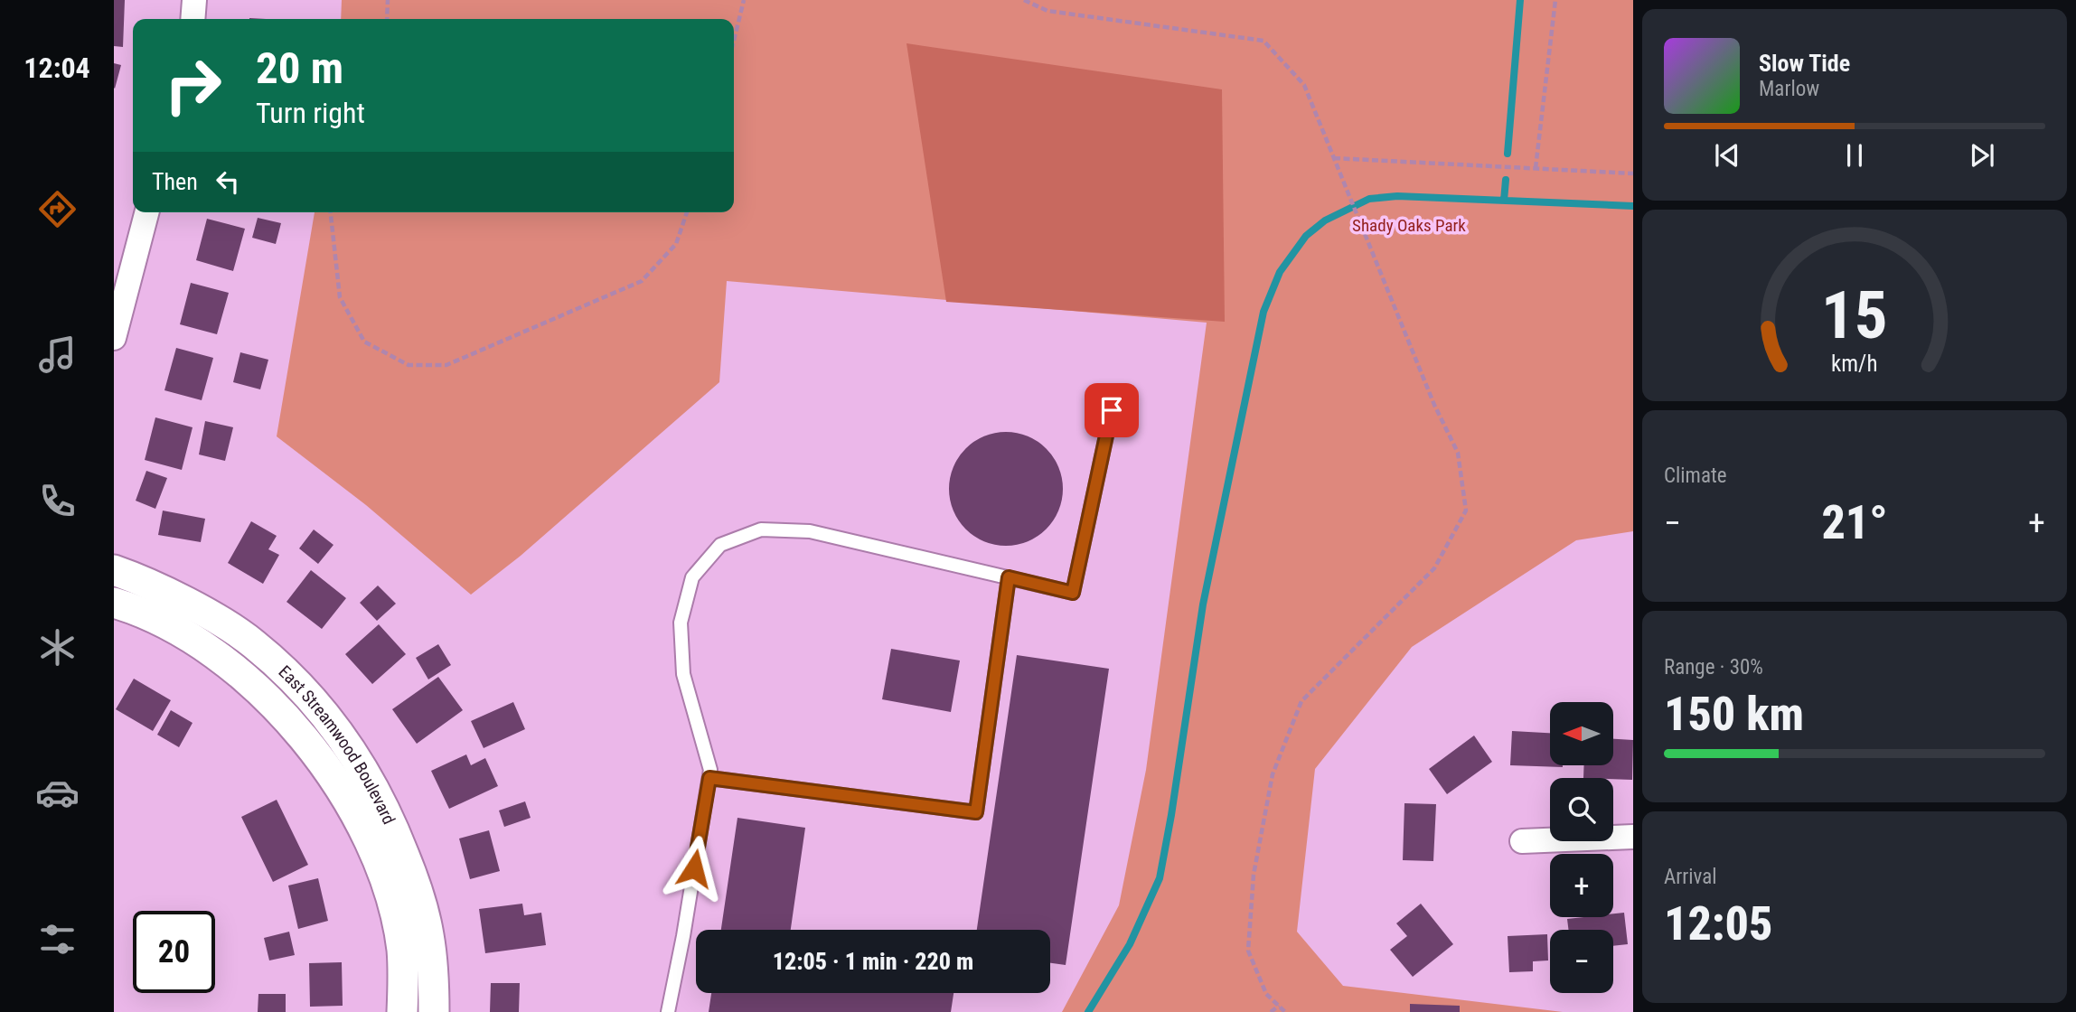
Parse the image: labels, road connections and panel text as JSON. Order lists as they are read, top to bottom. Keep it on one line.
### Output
{"streets":{"street":["East Streamwood Boulevard"]},"parks":["Shady Oaks Park"],"north":"left","page":{"tabs":"12:04","turn":["20 m","Turn right"],"song":["Slow Tide","Marlow"],"then":"Then","tile":["Climate",["Range · 30%","150 km"],["Arrival","12:05"]],"heat":["−","21°","+"],"map_buttons":["+","−"],"limit":"20","trip":"12:05 · 1 min · 220 m","gauge":["15","km/h"]}}
